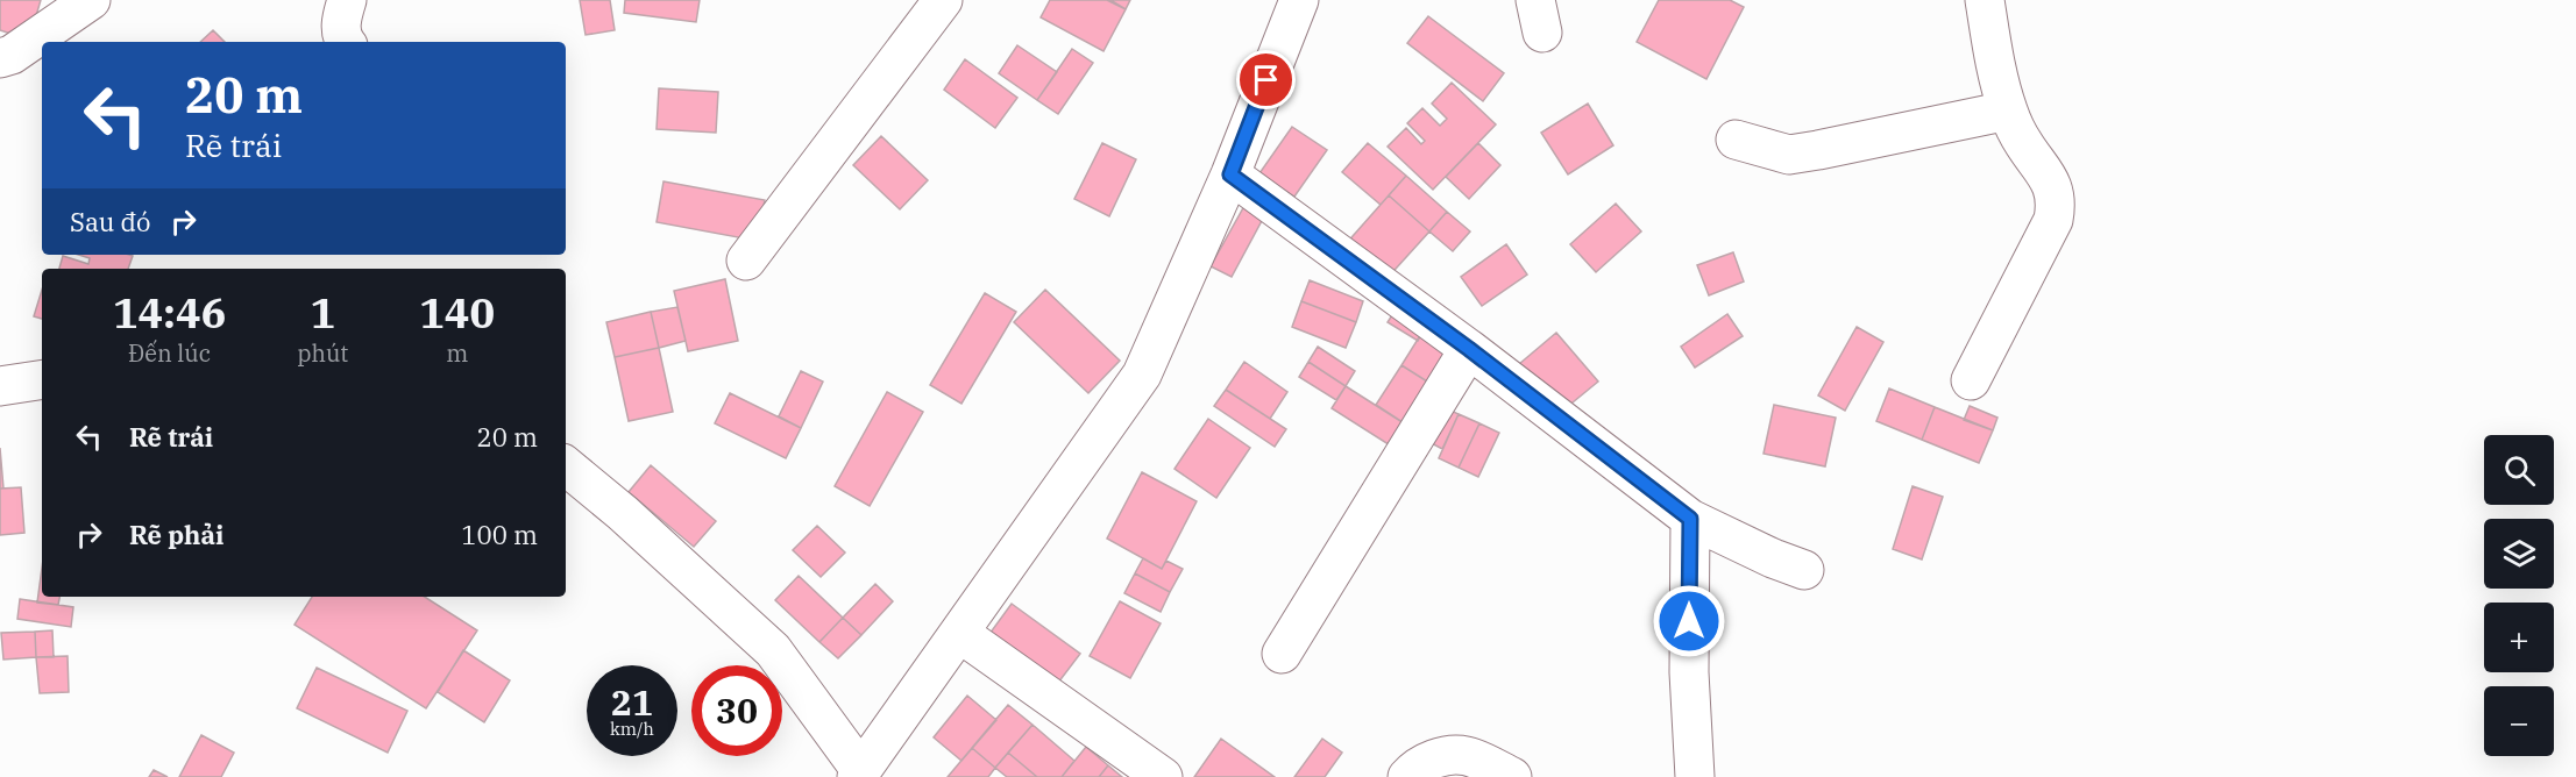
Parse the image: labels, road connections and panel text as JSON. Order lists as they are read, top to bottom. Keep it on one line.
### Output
{"page":{"turn":["20 m","Rẽ trái"],"then":"Sau đó","eta":["14:46","Đến lúc","1","phút","140","m"],"list":[{"name":"Rẽ trái","value":"20 m"},{"name":"Rẽ phải","value":"100 m"}],"map_buttons":["+","−"],"speed":"21 km/h","limit":"30"}}
